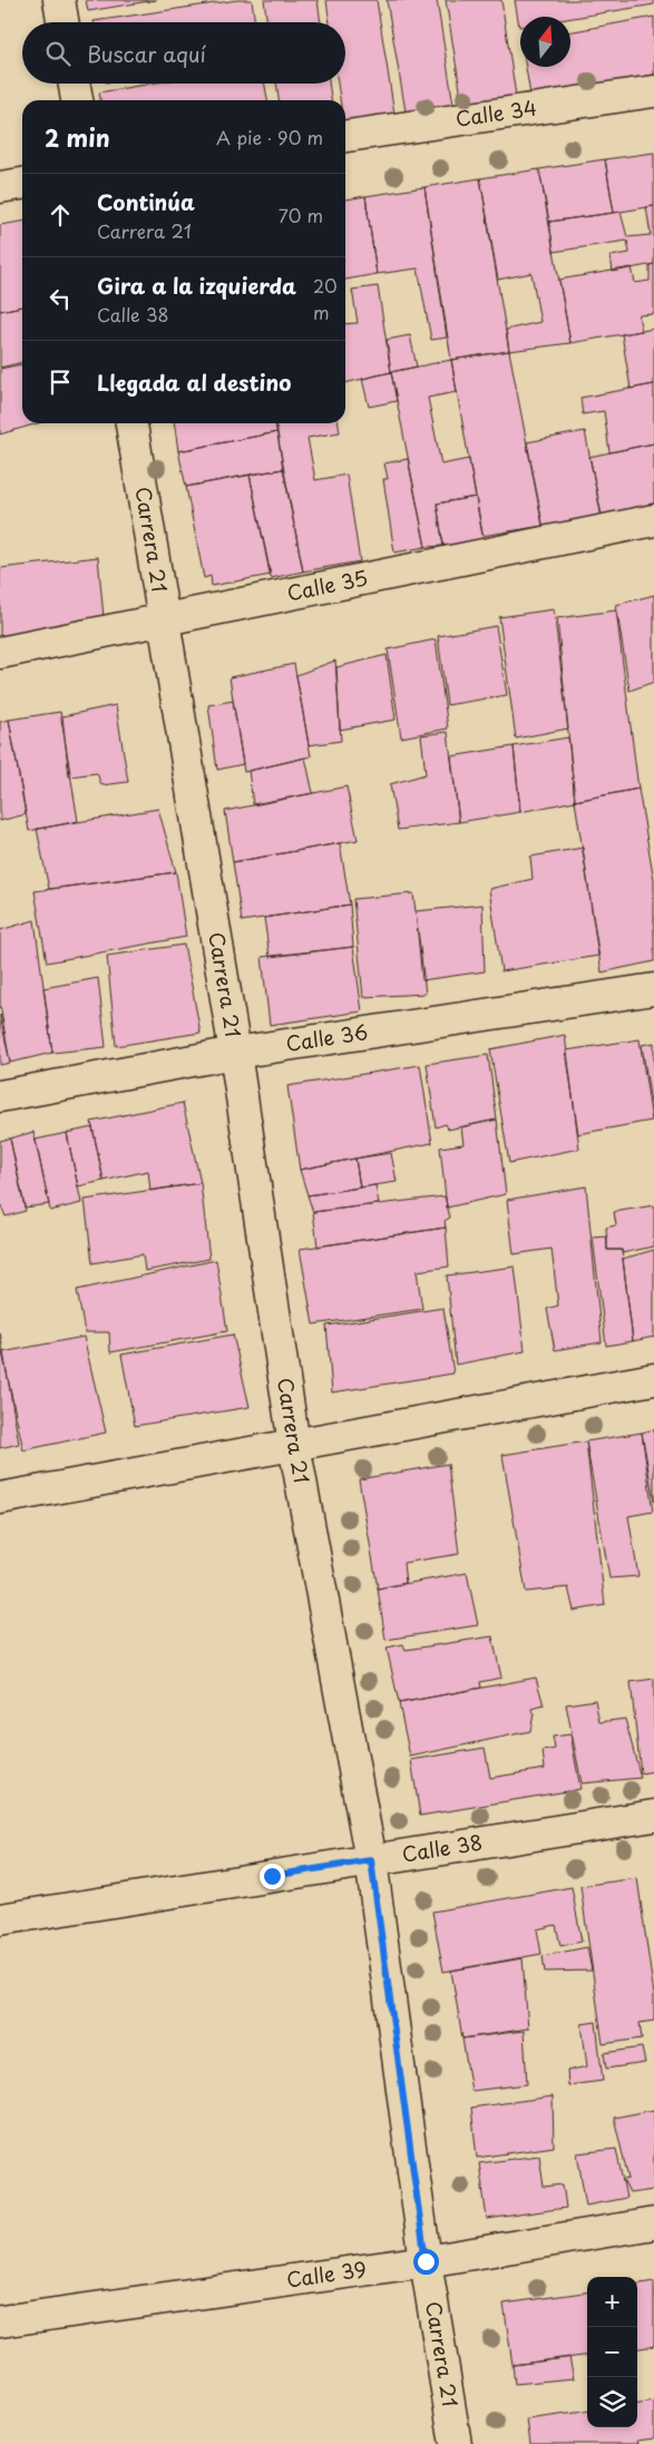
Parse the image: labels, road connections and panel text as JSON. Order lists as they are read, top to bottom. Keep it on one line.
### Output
{"streets":{"street":["Calle 34","Carrera 21","Calle 35","Calle 36","Calle 38","Calle 39"]},"crossings":[["Carrera 21","Calle 35"],["Carrera 21","Calle 36"],["Carrera 21","Calle 38"],["Carrera 21","Calle 39"]],"north":"top","page":{"search":"Buscar aquí","heading":["2 min","A pie · 90 m"],"list":[["Continúa","Carrera 21","70 m"],["Gira a la izquierda","Calle 38","20 m"],"Llegada al destino"],"map_buttons":["+","−"]}}
